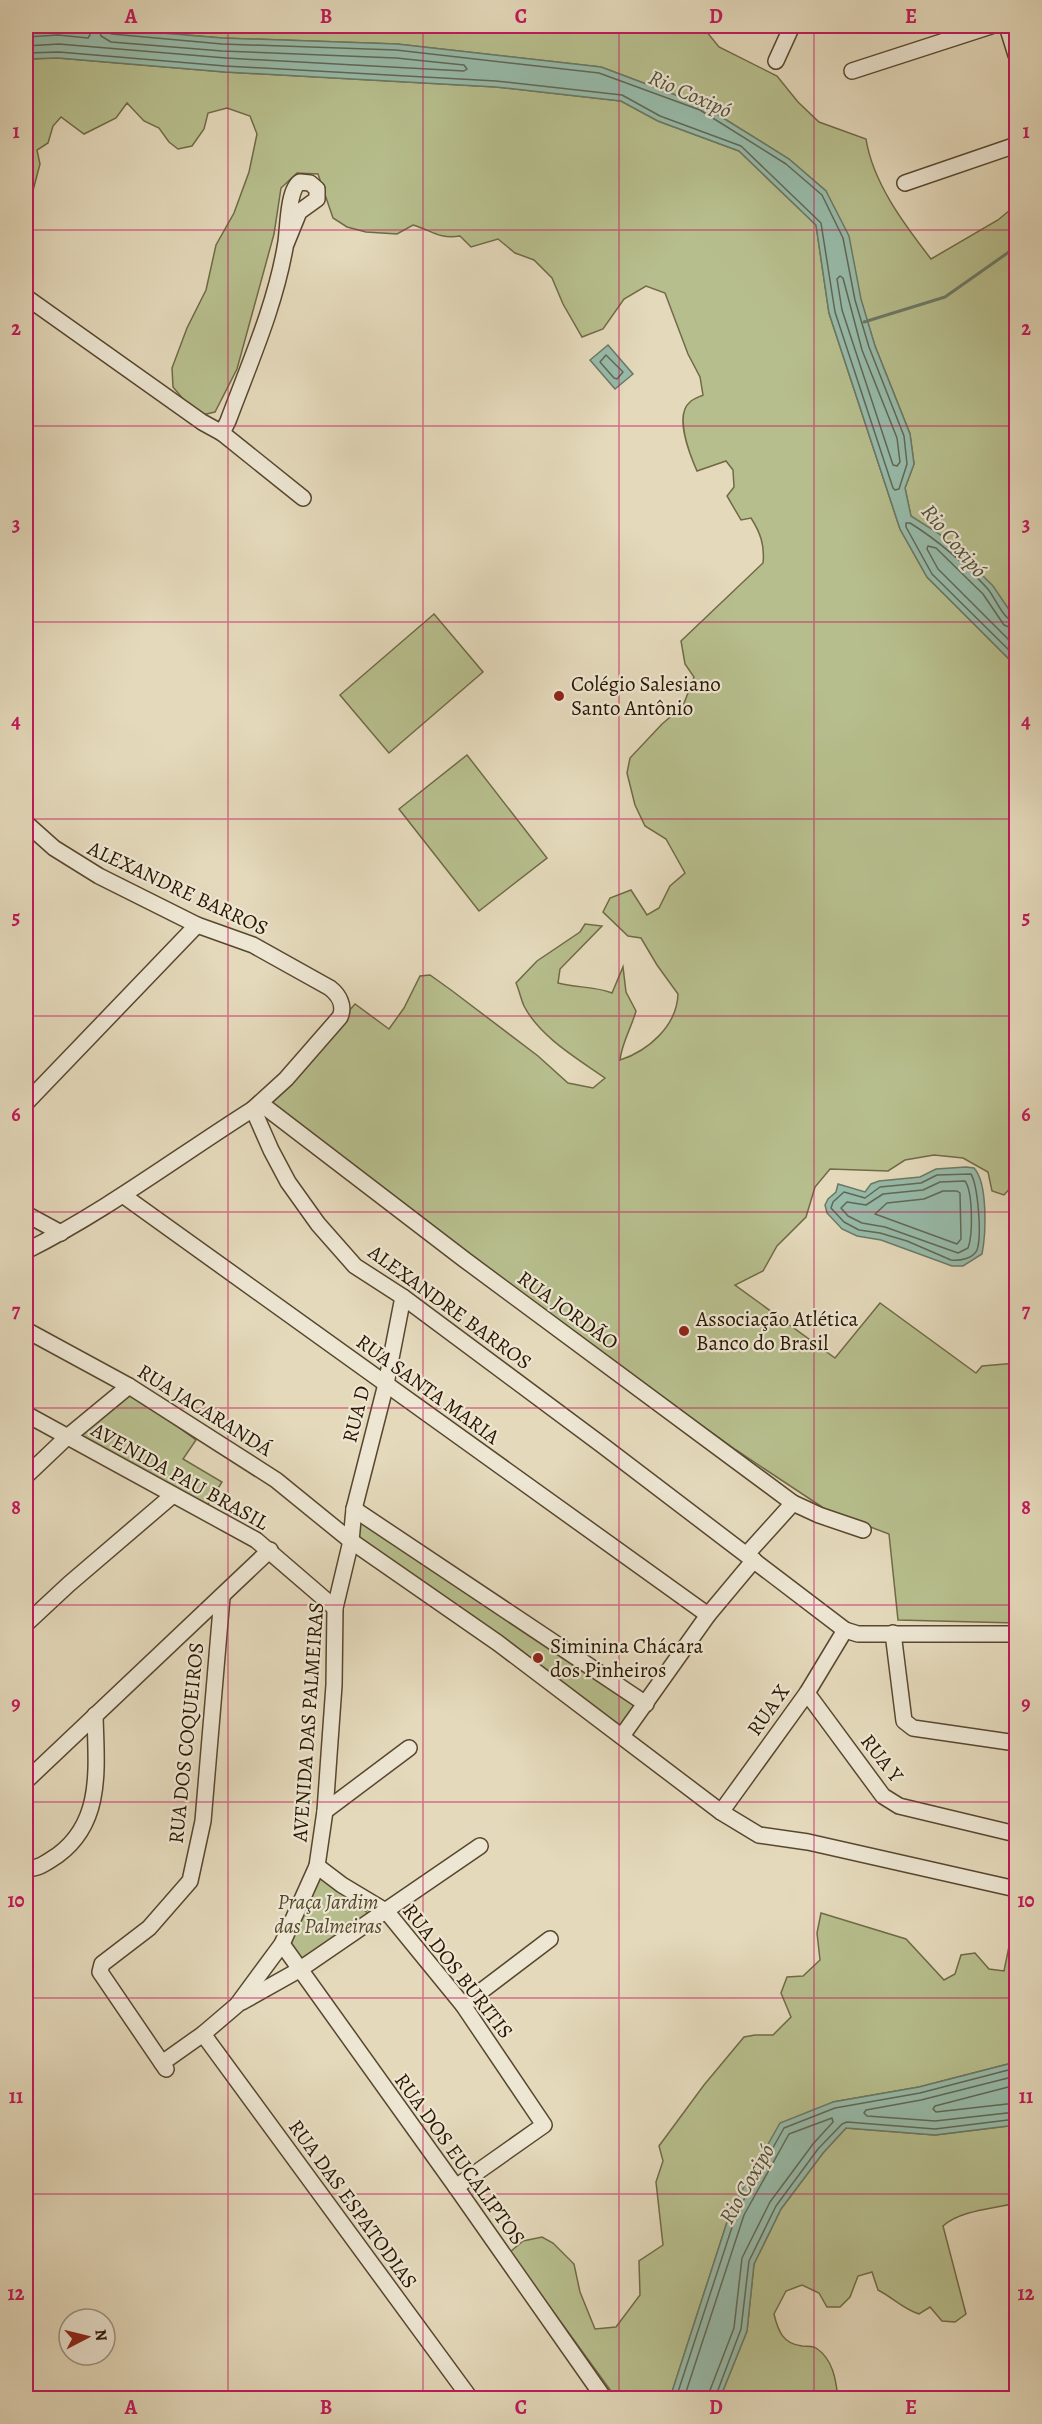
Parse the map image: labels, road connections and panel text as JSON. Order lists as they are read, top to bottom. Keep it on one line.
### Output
{"streets":{"street":["ALEXANDRE BARROS","RUA JORDÃO","RUA SANTA MARIA","RUA JACARANDÁ","RUA D","AVENIDA PAU BRASIL","RUA X","AVENIDA DAS PALMEIRAS","RUA DOS COQUEIROS","RUA Y","RUA DOS BURITIS","RUA DOS EUCALIPTOS","RUA DAS ESPATODIAS"]},"crossings":[["ALEXANDRE BARROS","RUA JORDÃO"],["ALEXANDRE BARROS","RUA D"],["ALEXANDRE BARROS","RUA X"],["RUA SANTA MARIA","RUA D"],["RUA JACARANDÁ","RUA D"],["RUA JACARANDÁ","RUA X"],["RUA JACARANDÁ","AVENIDA DAS PALMEIRAS"],["RUA D","AVENIDA DAS PALMEIRAS"],["AVENIDA PAU BRASIL","AVENIDA DAS PALMEIRAS"],["RUA X","RUA Y"],["AVENIDA DAS PALMEIRAS","RUA DOS COQUEIROS"],["AVENIDA DAS PALMEIRAS","RUA DOS BURITIS"],["AVENIDA DAS PALMEIRAS","RUA DOS EUCALIPTOS"],["AVENIDA DAS PALMEIRAS","RUA DAS ESPATODIAS"],["RUA DOS BURITIS","RUA DOS EUCALIPTOS"]],"water":["Rio Coxipó"],"parks":["Praça Jardim das Palmeiras"],"places":["Colégio Salesiano Santo Antônio","Associação Atlética Banco do Brasil","Siminina Chácara dos Pinheiros"],"north":"right","grid":{"columns":["A","B","C","D","E"],"rows":["1","2","3","4","5","6","7","8","9","10","11","12"]}}
